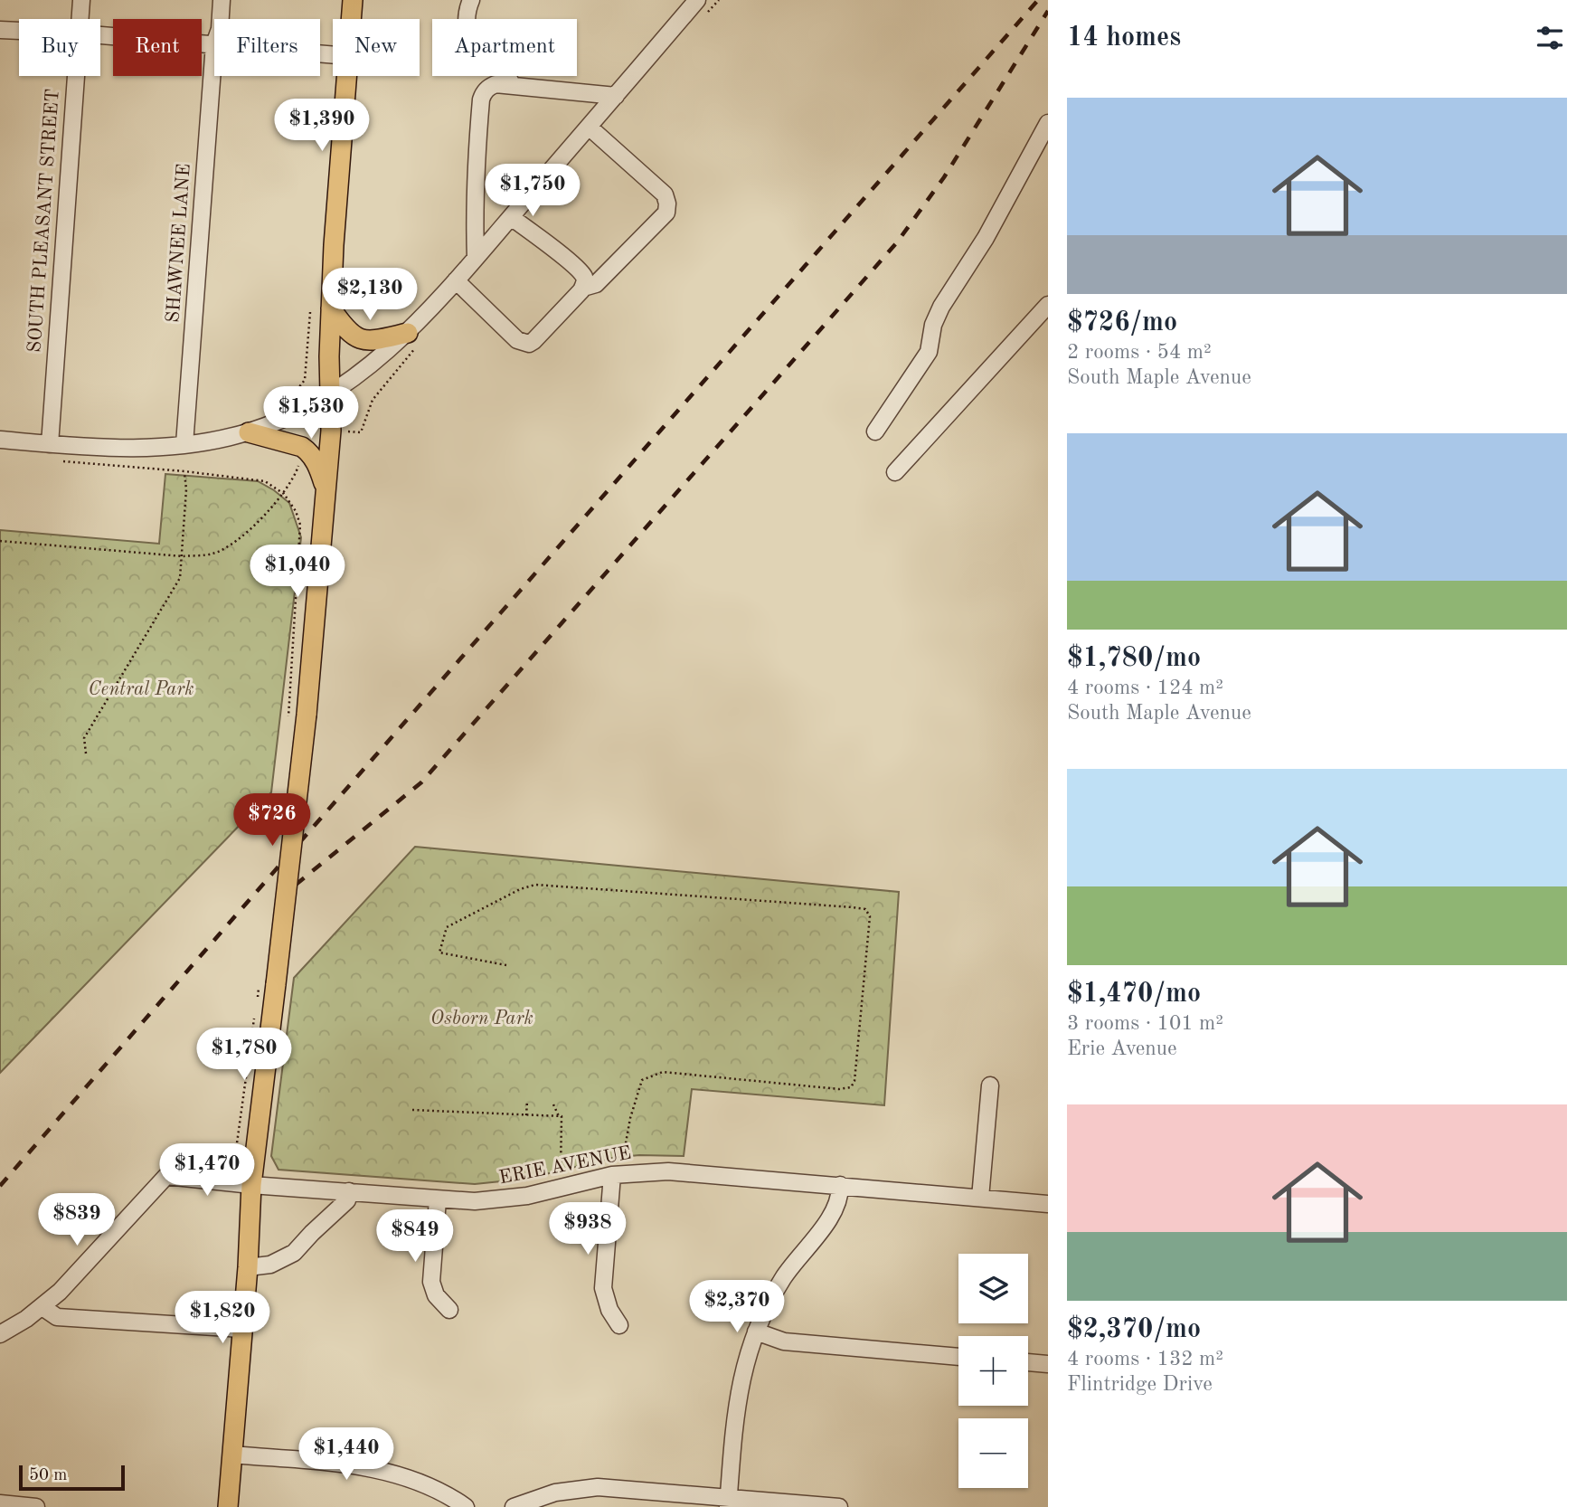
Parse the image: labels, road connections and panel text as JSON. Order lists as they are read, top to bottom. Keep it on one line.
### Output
{"streets":{"street":["SOUTH PLEASANT STREET","SHAWNEE LANE","ERIE AVENUE"]},"parks":["Central Park","Osborn Park"],"scale_bar":"50 m","page":{"heading":"14 homes","chip":["Buy","Rent","Filters","New","Apartment"],"list":[{"name":"$726/mo","note":"2 rooms · 54 m² · South Maple Avenue"},{"name":"$1,780/mo","note":"4 rooms · 124 m² · South Maple Avenue"},{"name":"$1,470/mo","note":"3 rooms · 101 m² · Erie Avenue"},{"name":"$2,370/mo","note":"4 rooms · 132 m² · Flintridge Drive"}],"price":["$1,390","$1,750","$2,130","$1,530","$1,040","$726","$1,780","$1,470","$839","$938","$849","$2,370","$1,820","$1,440"],"map_buttons":["+","−"],"scale":"50 m"}}
